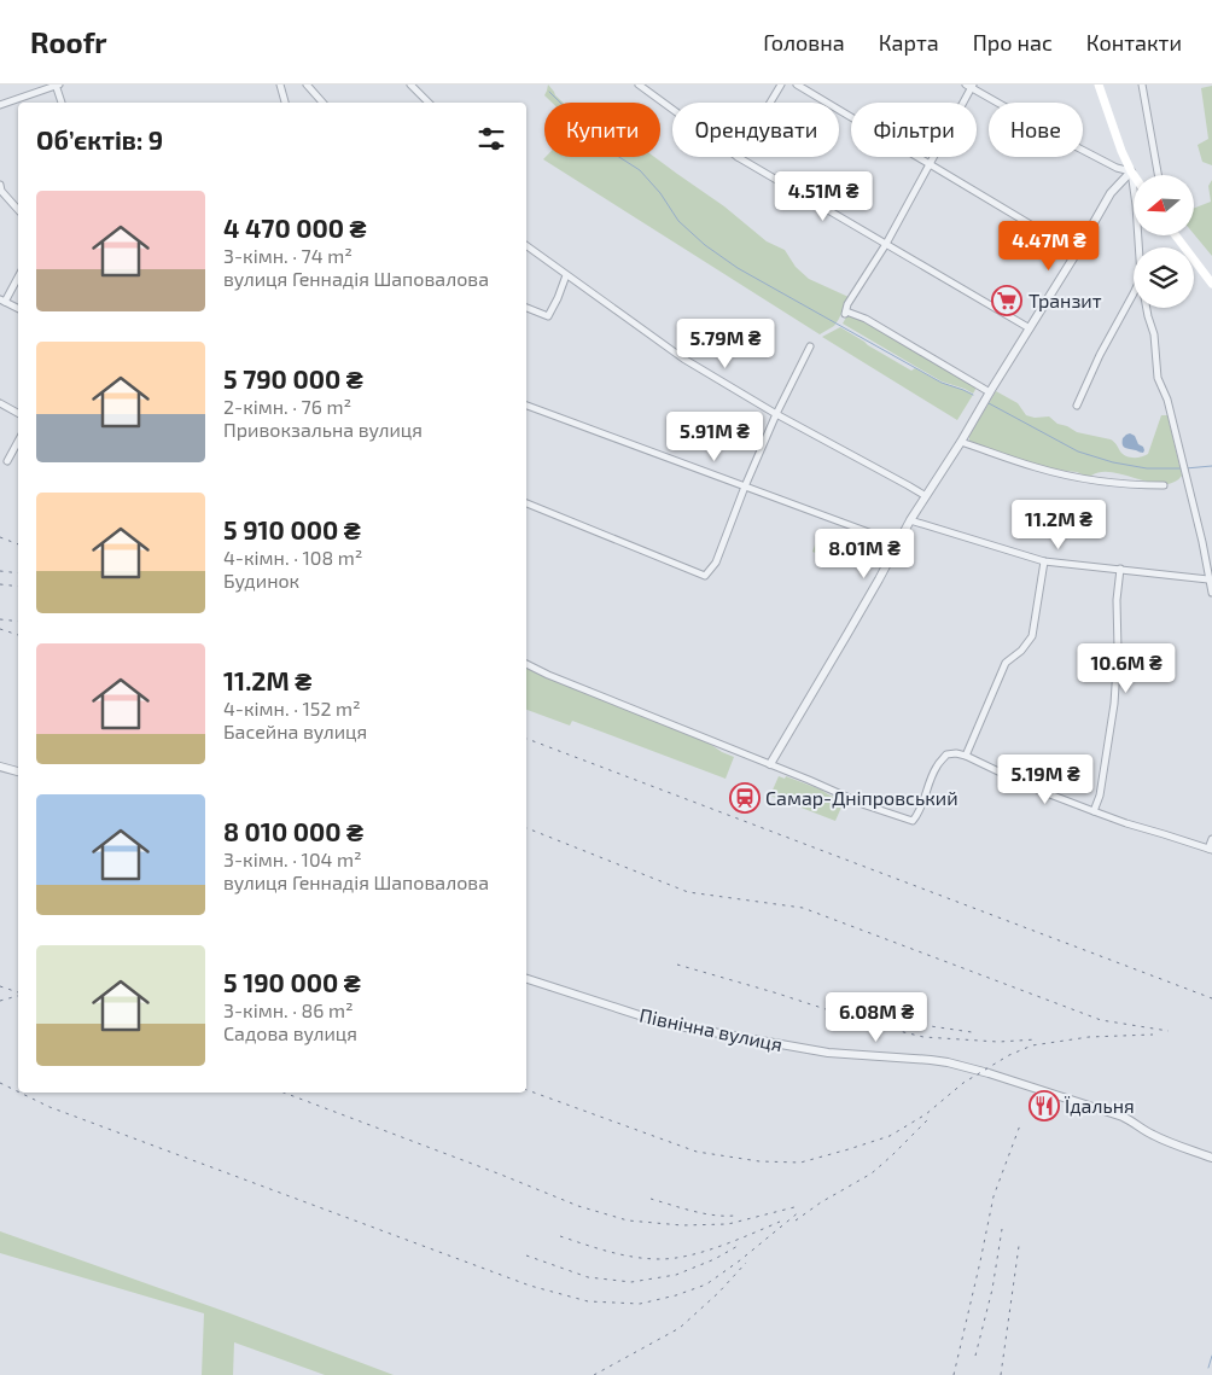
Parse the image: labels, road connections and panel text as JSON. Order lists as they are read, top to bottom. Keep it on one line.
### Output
{"streets":{"street":["Північна вулиця"]},"places":{"supermarket":["Транзит"],"station":["Самар-Дніпровський"],"restaurant":["Їдальня"]},"north":"left","page":{"header":"Roofr","nav":["Головна","Карта","Про нас","Контакти"],"chip":["Купити","Орендувати","Фільтри","Нове"],"heading":"Об’єктів: 9","price":["4.51M ₴","4.47M ₴","5.79M ₴","5.91M ₴","11.2M ₴","8.01M ₴","10.6M ₴","5.19M ₴","6.08M ₴"],"list":[{"name":"4 470 000 ₴","note":"3-кімн. · 74 m² · вулиця Геннадія Шаповалова"},{"name":"5 790 000 ₴","note":"2-кімн. · 76 m² · Привокзальна вулиця"},{"name":"5 910 000 ₴","note":"4-кімн. · 108 m² · Будинок"},{"name":"11.2M ₴","note":"4-кімн. · 152 m² · Басейна вулиця"},{"name":"8 010 000 ₴","note":"3-кімн. · 104 m² · вулиця Геннадія Шаповалова"},{"name":"5 190 000 ₴","note":"3-кімн. · 86 m² · Садова вулиця"}]}}
